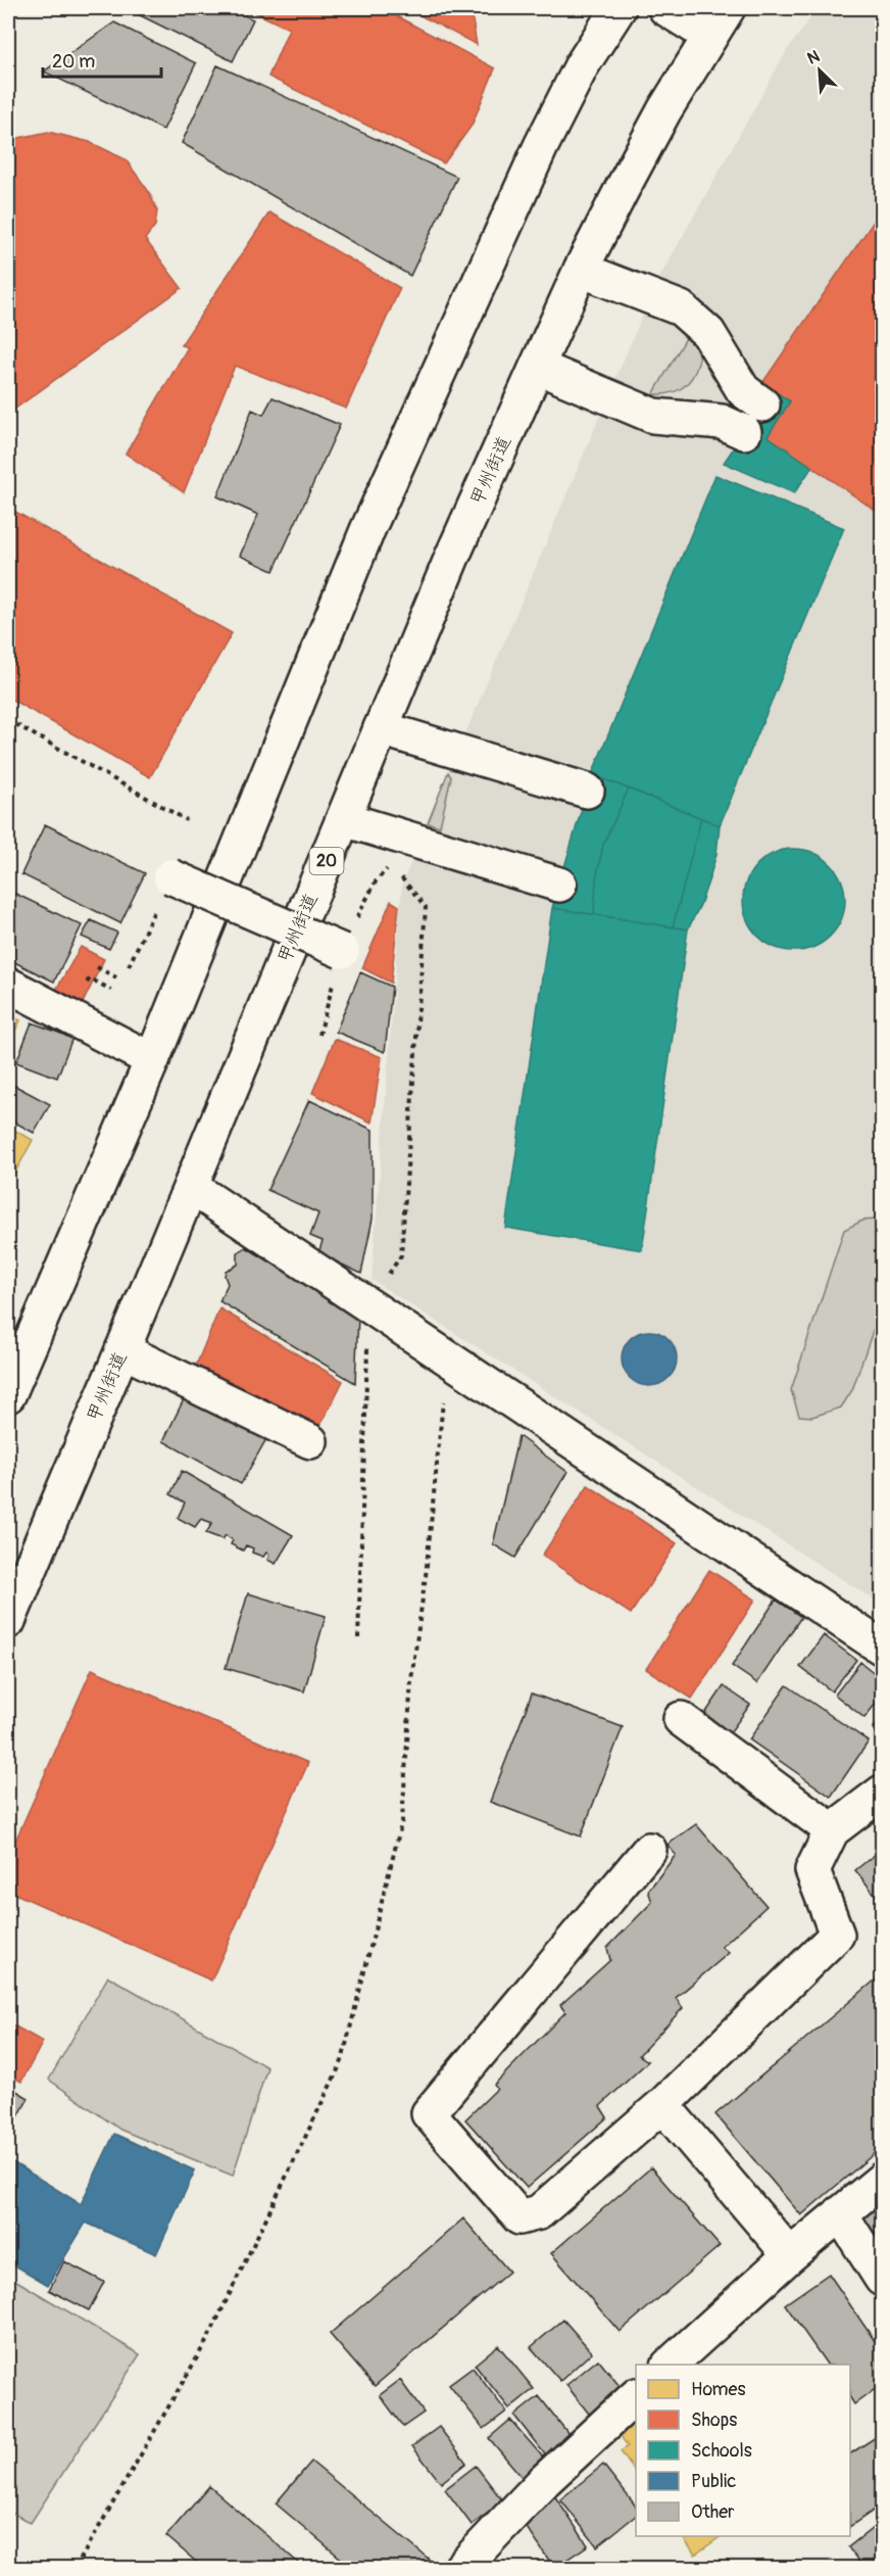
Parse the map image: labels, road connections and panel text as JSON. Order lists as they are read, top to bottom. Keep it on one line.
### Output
{"streets":{"main road":["甲州街道","20"]},"crossings":[["甲州街道","20"]],"legend":["Homes","Shops","Schools","Public","Other"],"scale_bar":"20 m","north":"top left"}
